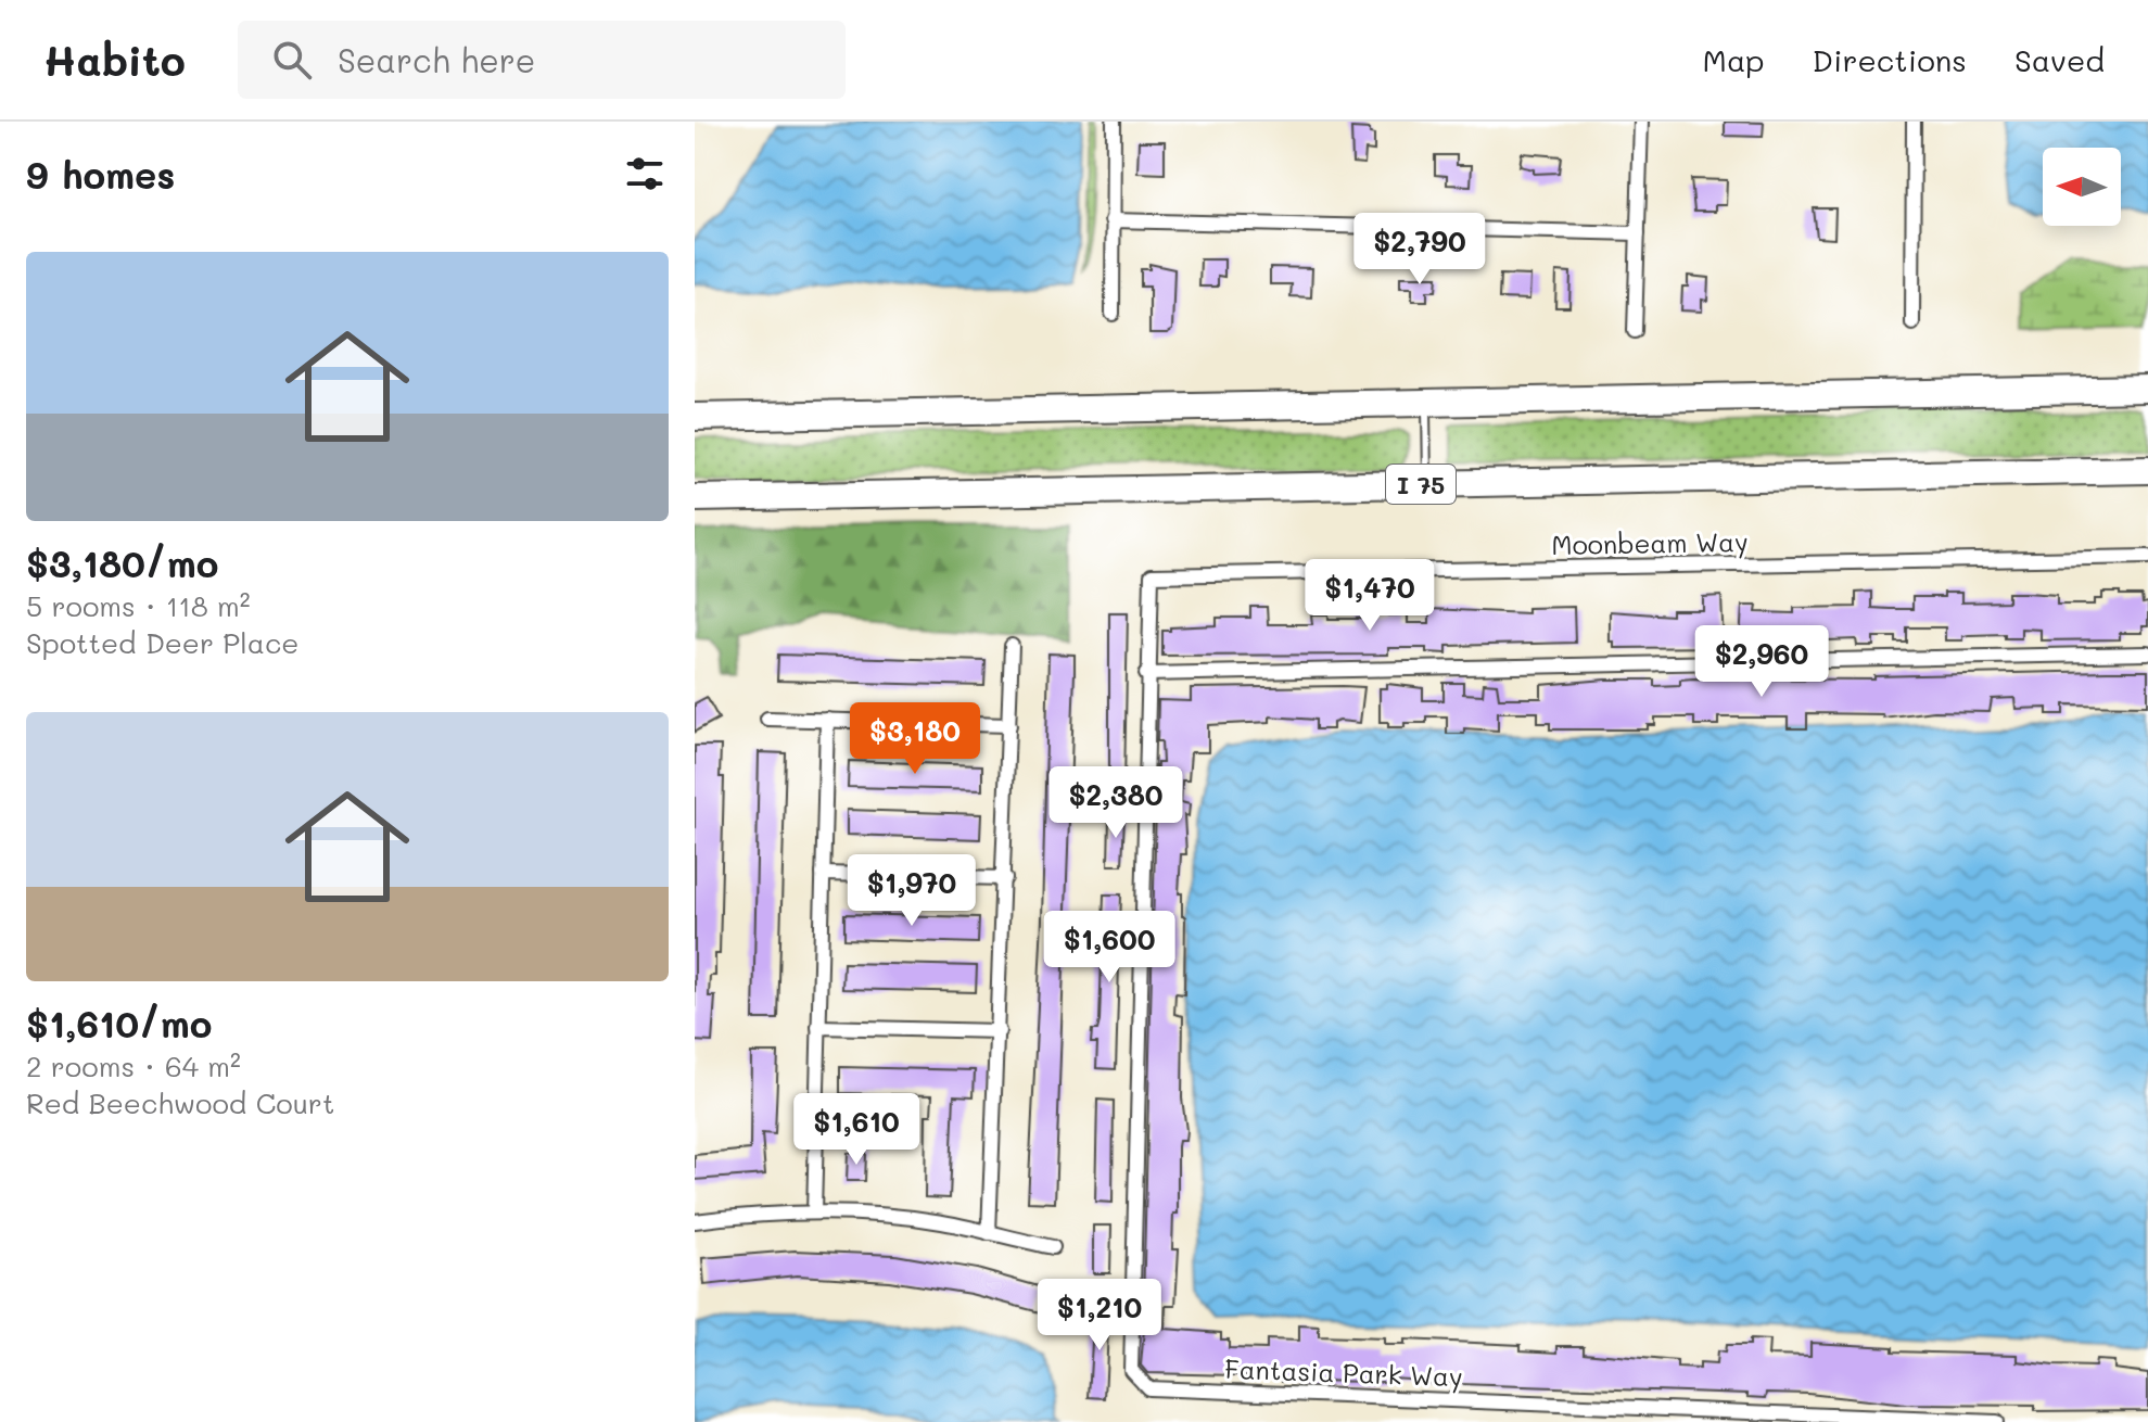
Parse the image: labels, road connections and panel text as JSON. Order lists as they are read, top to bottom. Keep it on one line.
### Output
{"streets":{"highway":["I 75"],"street":["Moonbeam Way","Fantasia Park Way"]},"crossings":[["Moonbeam Way","Fantasia Park Way"]],"north":"left","page":{"header":"Habito","search":"Search here","nav":["Map","Directions","Saved"],"heading":"9 homes","price":["$2,790","$1,470","$2,960","$3,180","$2,380","$1,970","$1,600","$1,610","$1,210"],"list":[{"name":"$3,180/mo","note":"5 rooms · 118 m² · Spotted Deer Place"},{"name":"$1,610/mo","note":"2 rooms · 64 m² · Red Beechwood Court"}]}}
